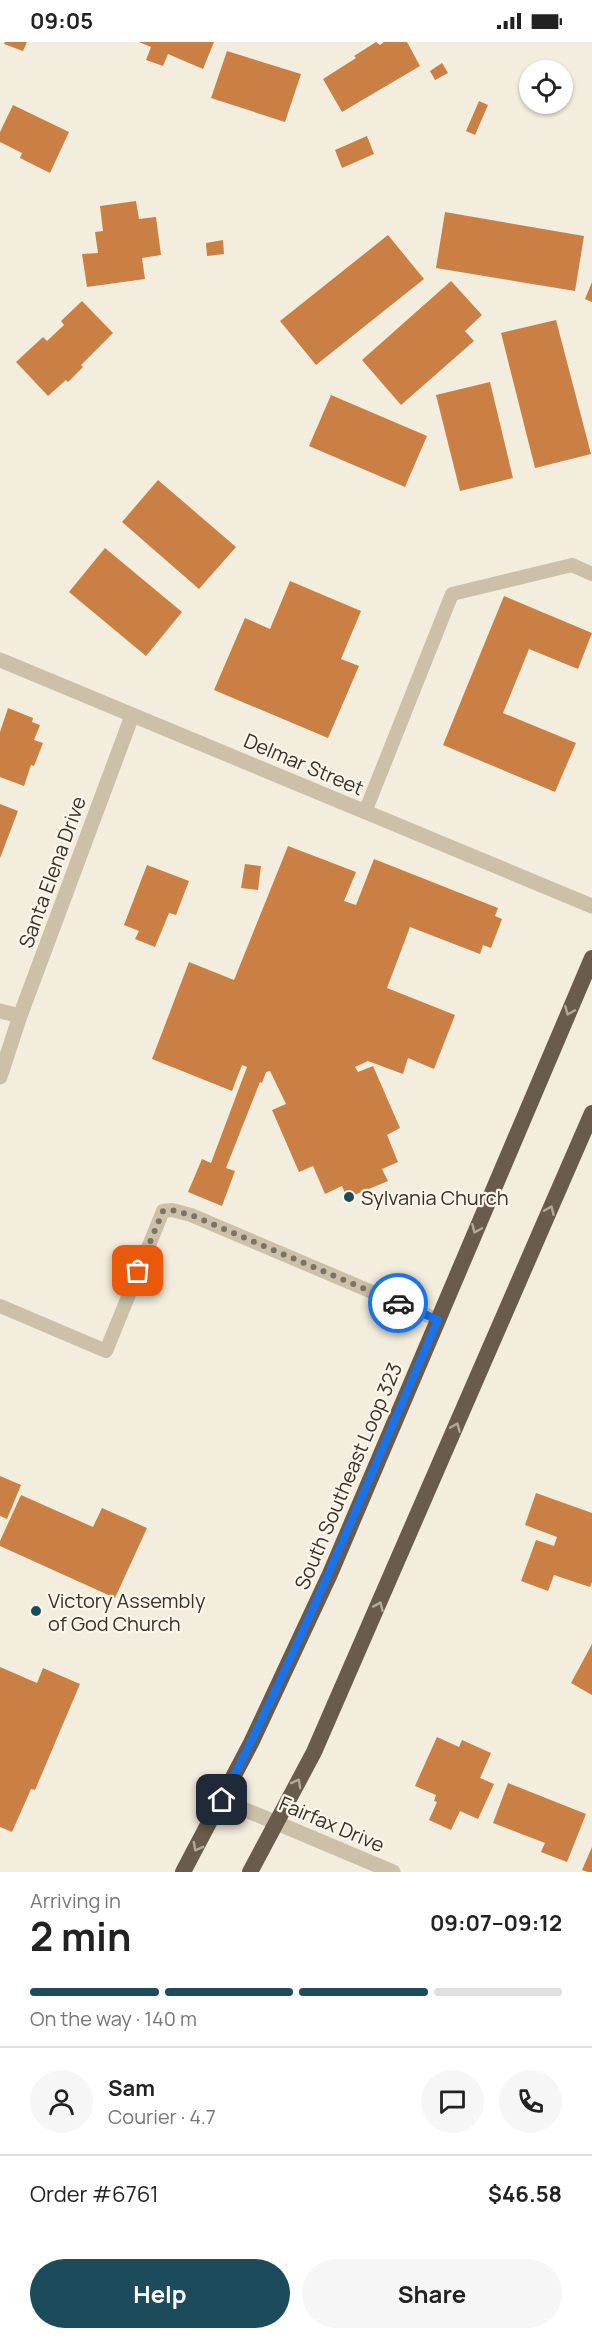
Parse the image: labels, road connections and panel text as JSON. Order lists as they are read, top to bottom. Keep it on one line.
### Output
{"streets":{"highway":["South Southeast Loop 323"],"street":["Delmar Street","Santa Elena Drive","Fairfax Drive"]},"crossings":[["Delmar Street","Santa Elena Drive"],["South Southeast Loop 323","Fairfax Drive"]],"places":["Sylvania Church","Victory Assembly of God Church"],"page":{"status":"09:05","heading":["2 min","Arriving in","09:07–09:12"],"panel":["Sam","Courier · 4.7","Order #6761","$46.58"],"bar":"On the way · 140 m","buttons":["Help","Share"]}}
